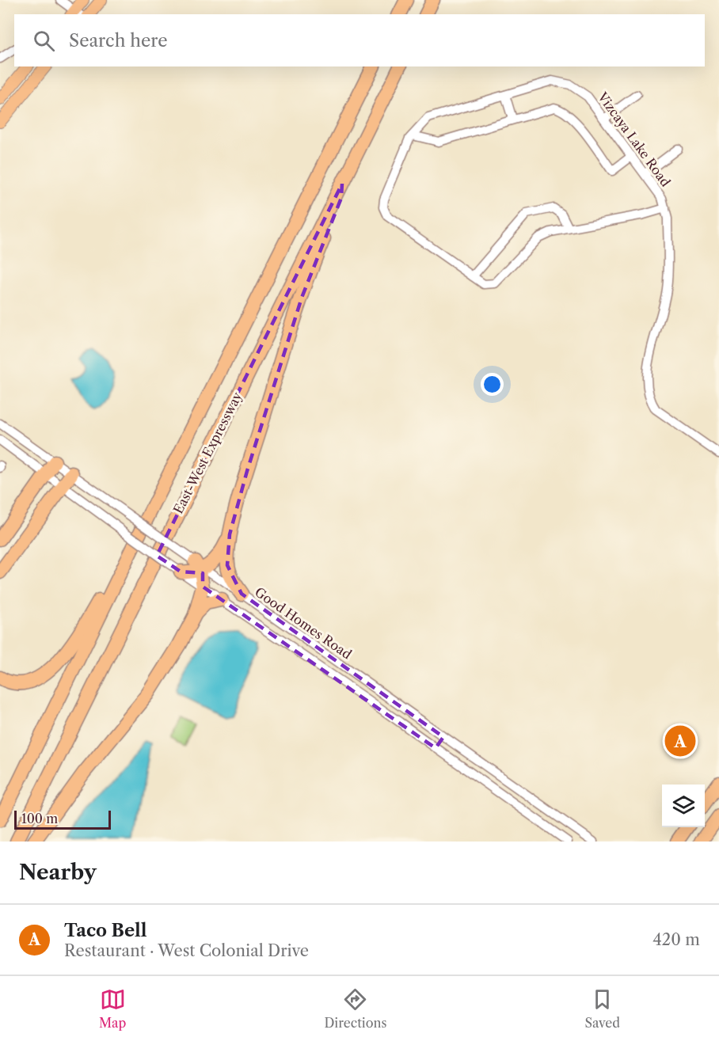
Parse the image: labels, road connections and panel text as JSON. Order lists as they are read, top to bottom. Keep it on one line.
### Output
{"streets":{"highway":["East-West Expressway"],"street":["Vizcaya Lake Road","Good Homes Road"]},"scale_bar":"100 m","page":{"search":"Search here","pins":"A","scale":"100 m","heading":"Nearby","list":[{"mark":"A","name":"Taco Bell","note":"Restaurant · West Colonial Drive","value":"420 m"}],"nav":["Map","Directions","Saved"]}}
